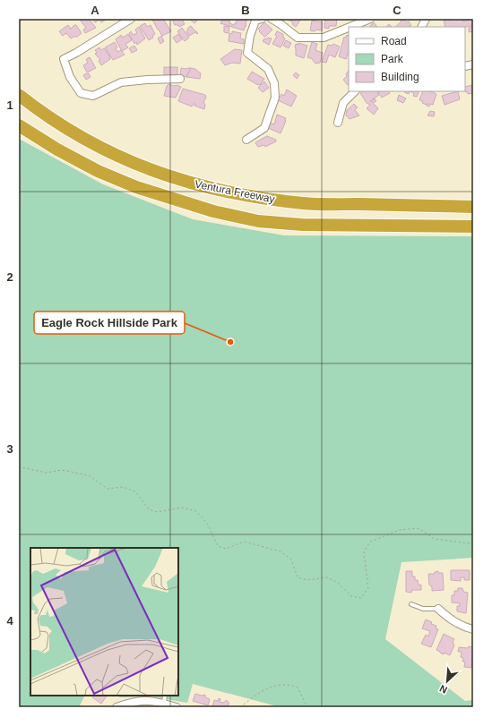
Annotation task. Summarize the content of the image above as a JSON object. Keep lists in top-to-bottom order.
{
  "streets": {
    "highway": ["Ventura Freeway"]
  },
  "places": ["Eagle Rock Hillside Park"],
  "legend": ["Road", "Park", "Building"],
  "north": "bottom left",
  "grid": {
    "columns": ["A", "B", "C"],
    "rows": [
      "1",
      "2",
      "3",
      "4"
    ]
  }
}
